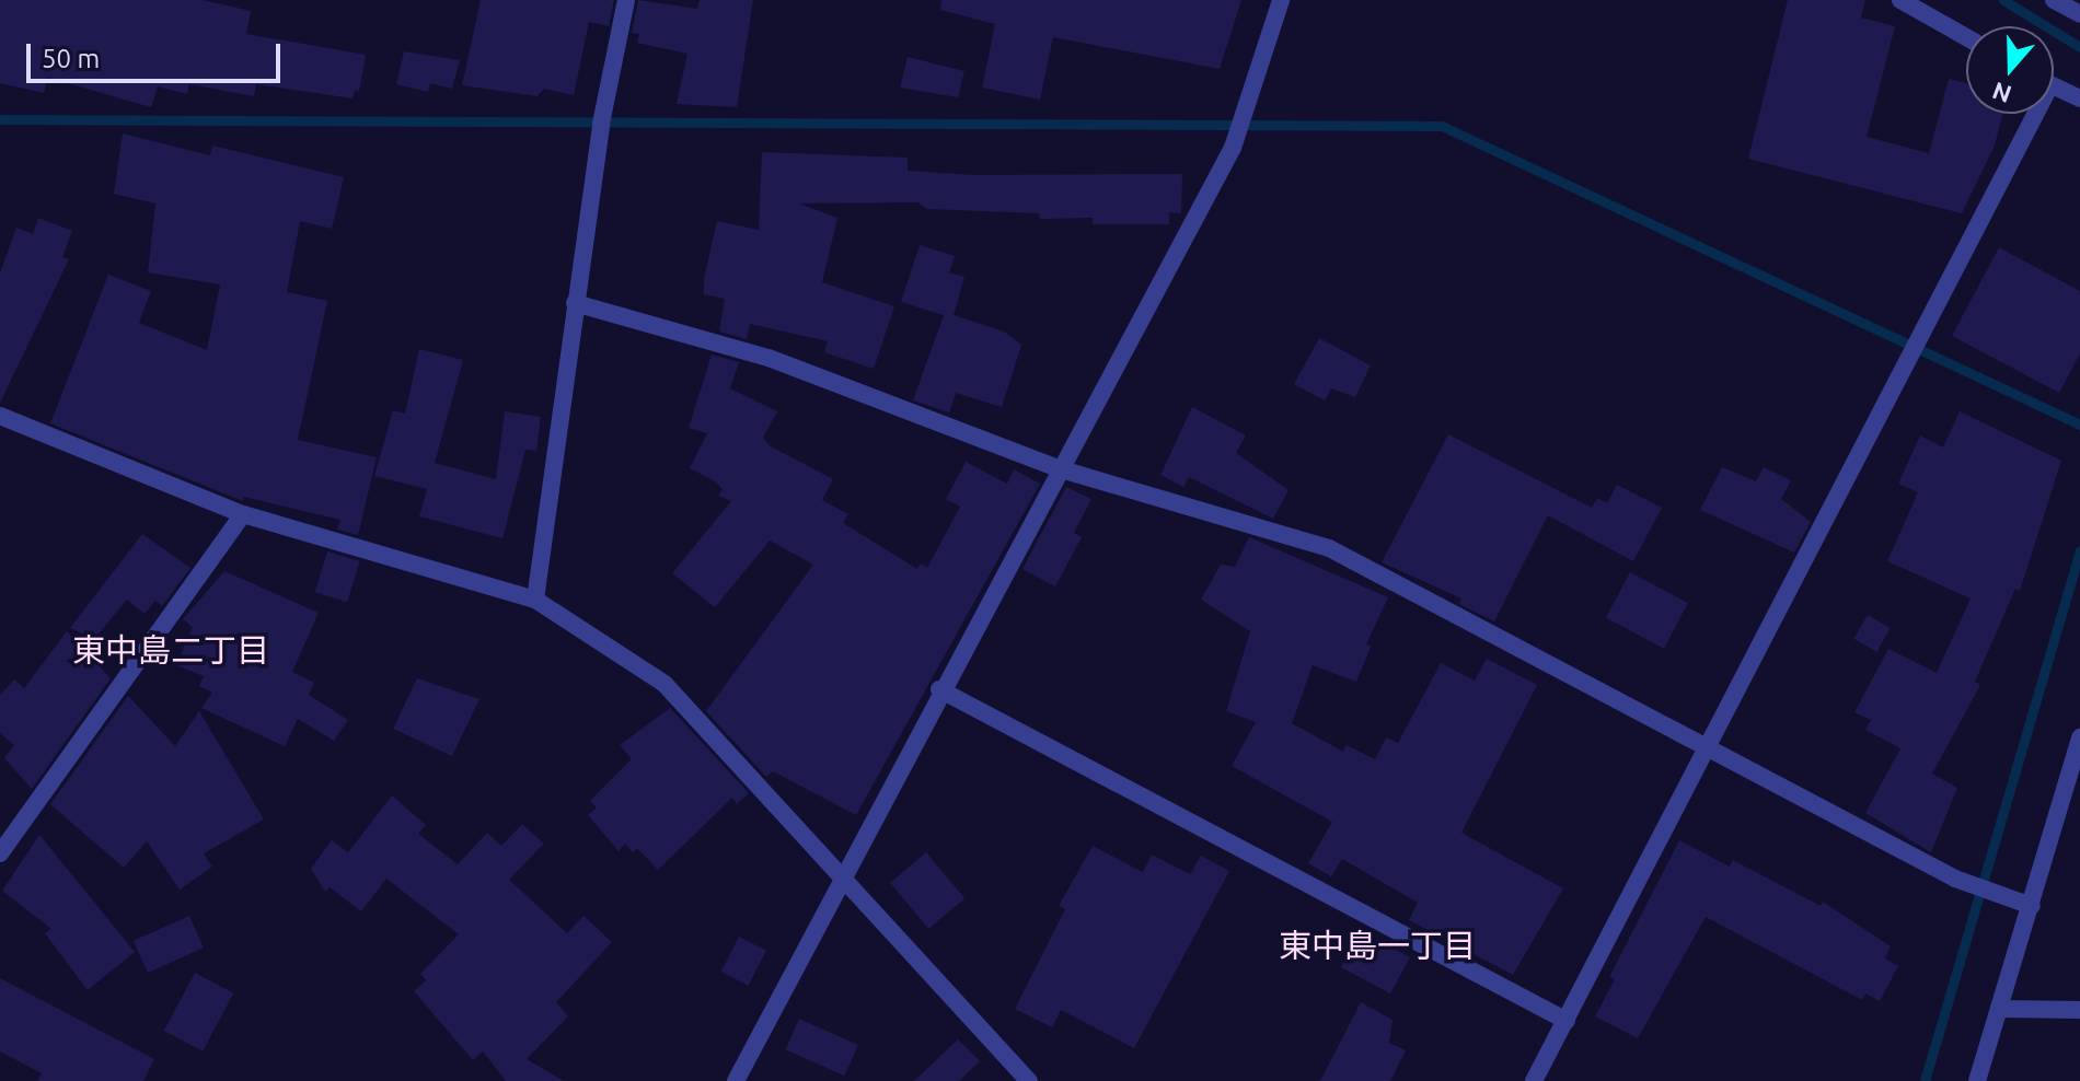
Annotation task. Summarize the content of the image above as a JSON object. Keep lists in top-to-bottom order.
{
  "districts": ["東中島二丁目", "東中島一丁目"],
  "scale_bar": "50 m",
  "north": "bottom"
}
